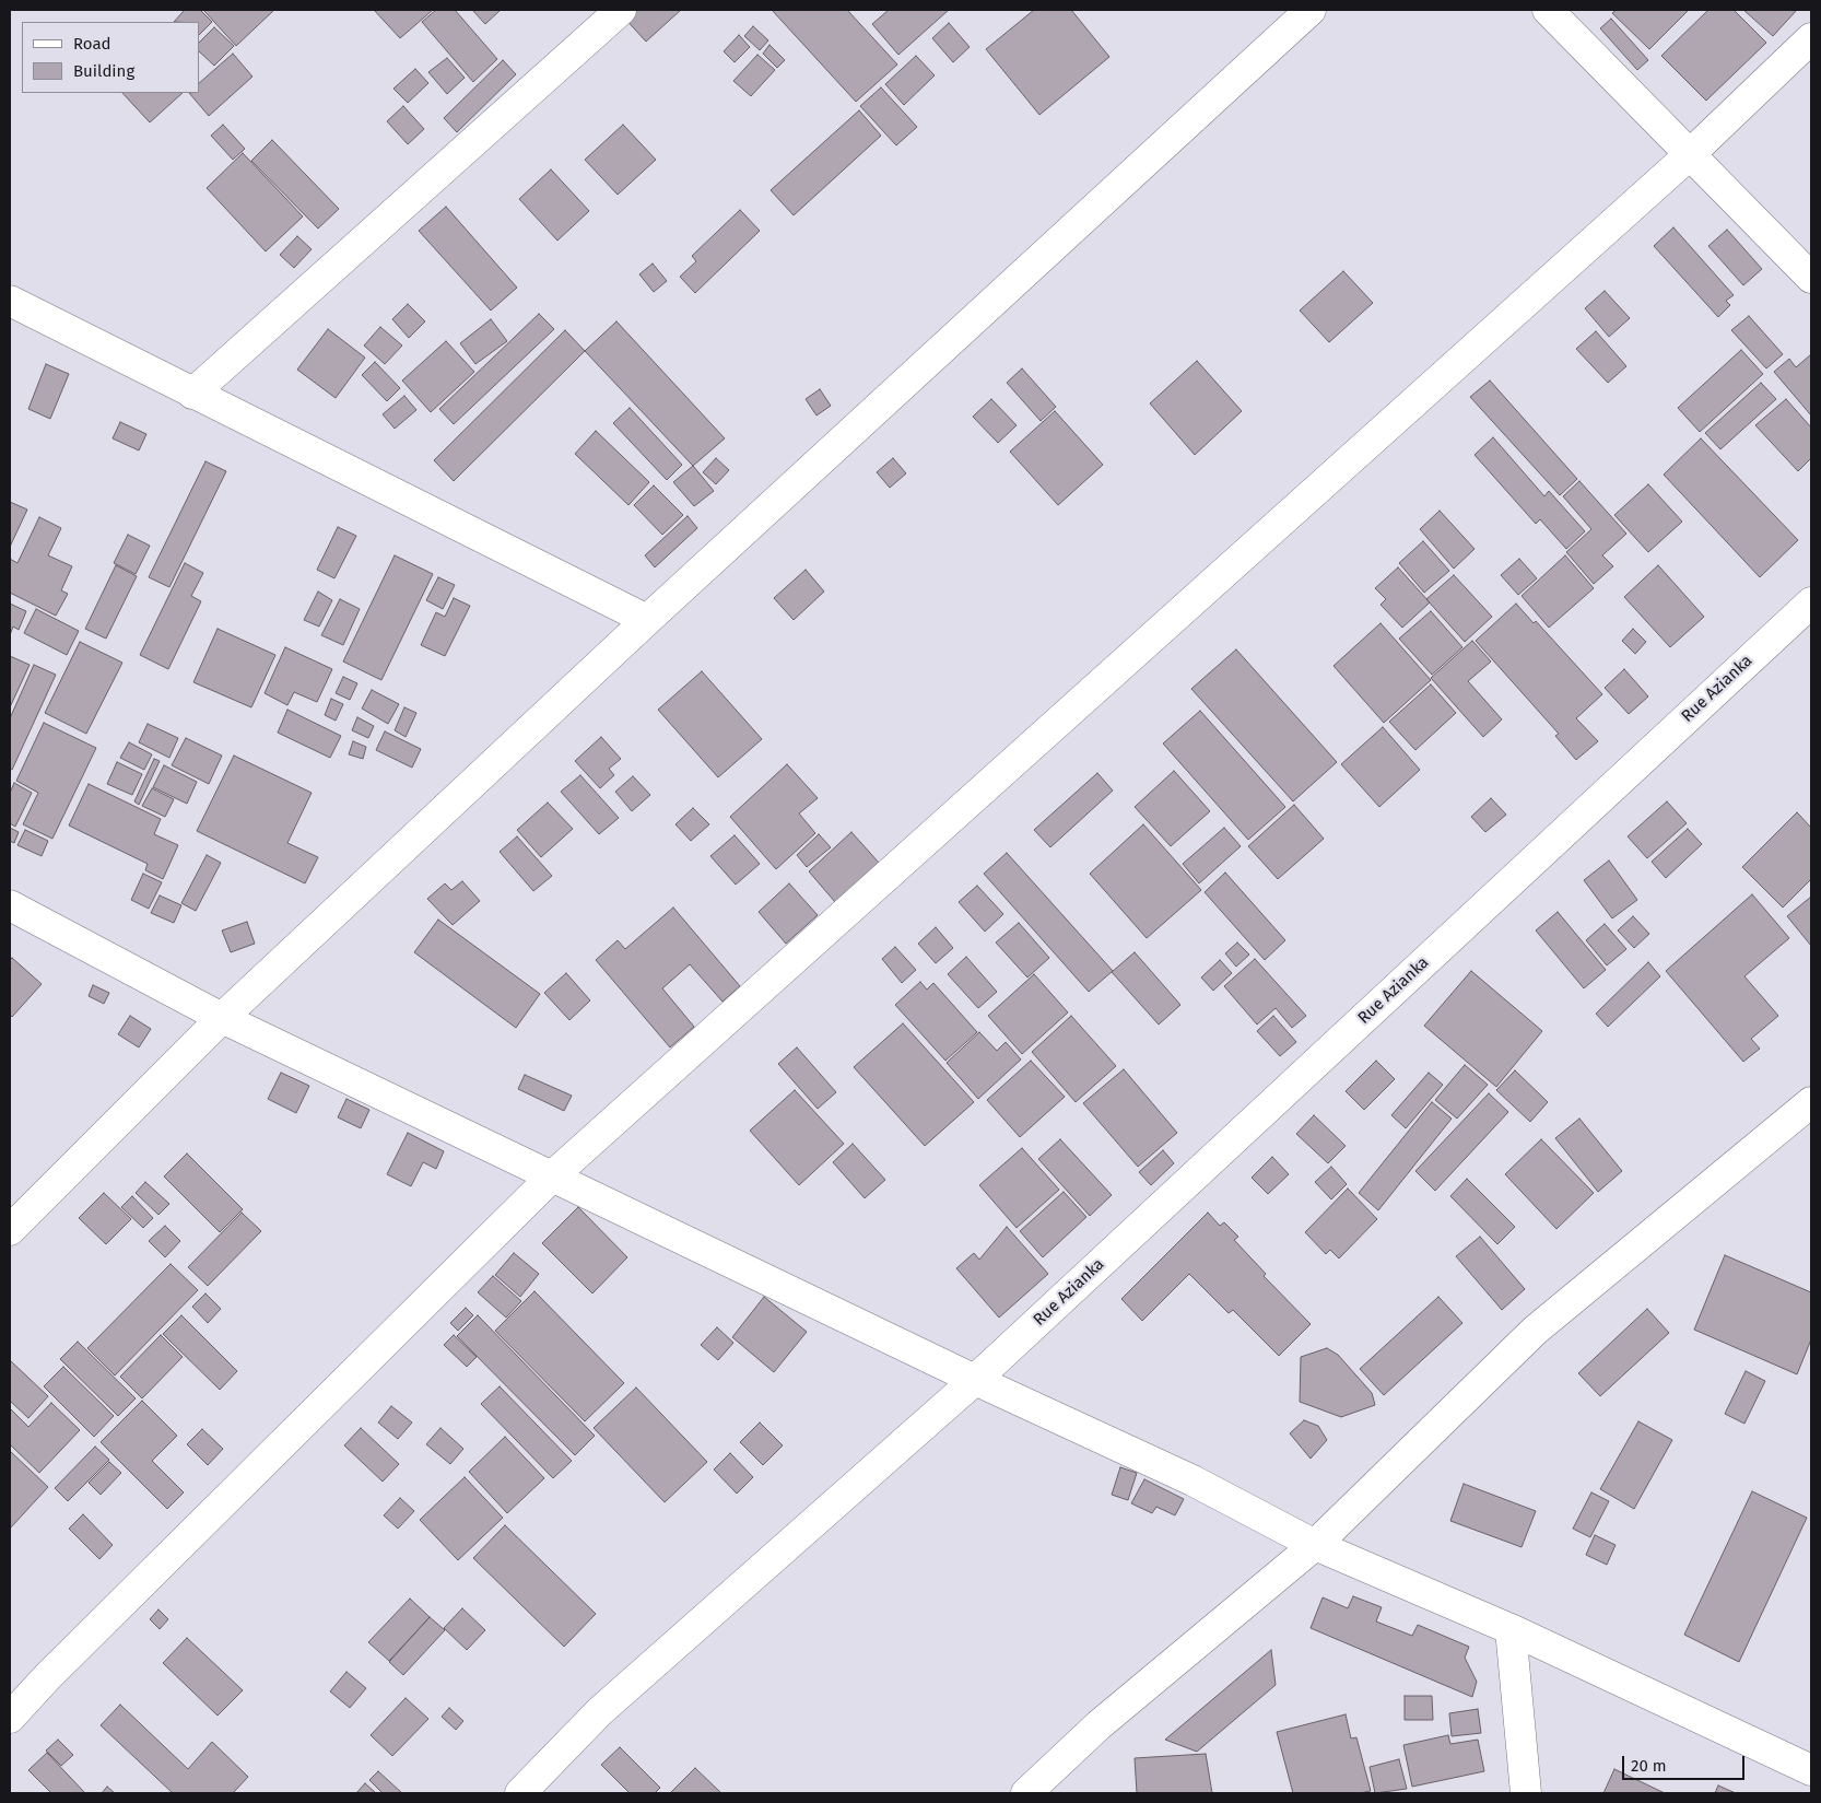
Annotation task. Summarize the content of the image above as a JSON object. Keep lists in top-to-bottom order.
{
  "streets": {
    "street": ["Rue Azianka"]
  },
  "legend": ["Road", "Building"],
  "scale_bar": "20 m"
}
